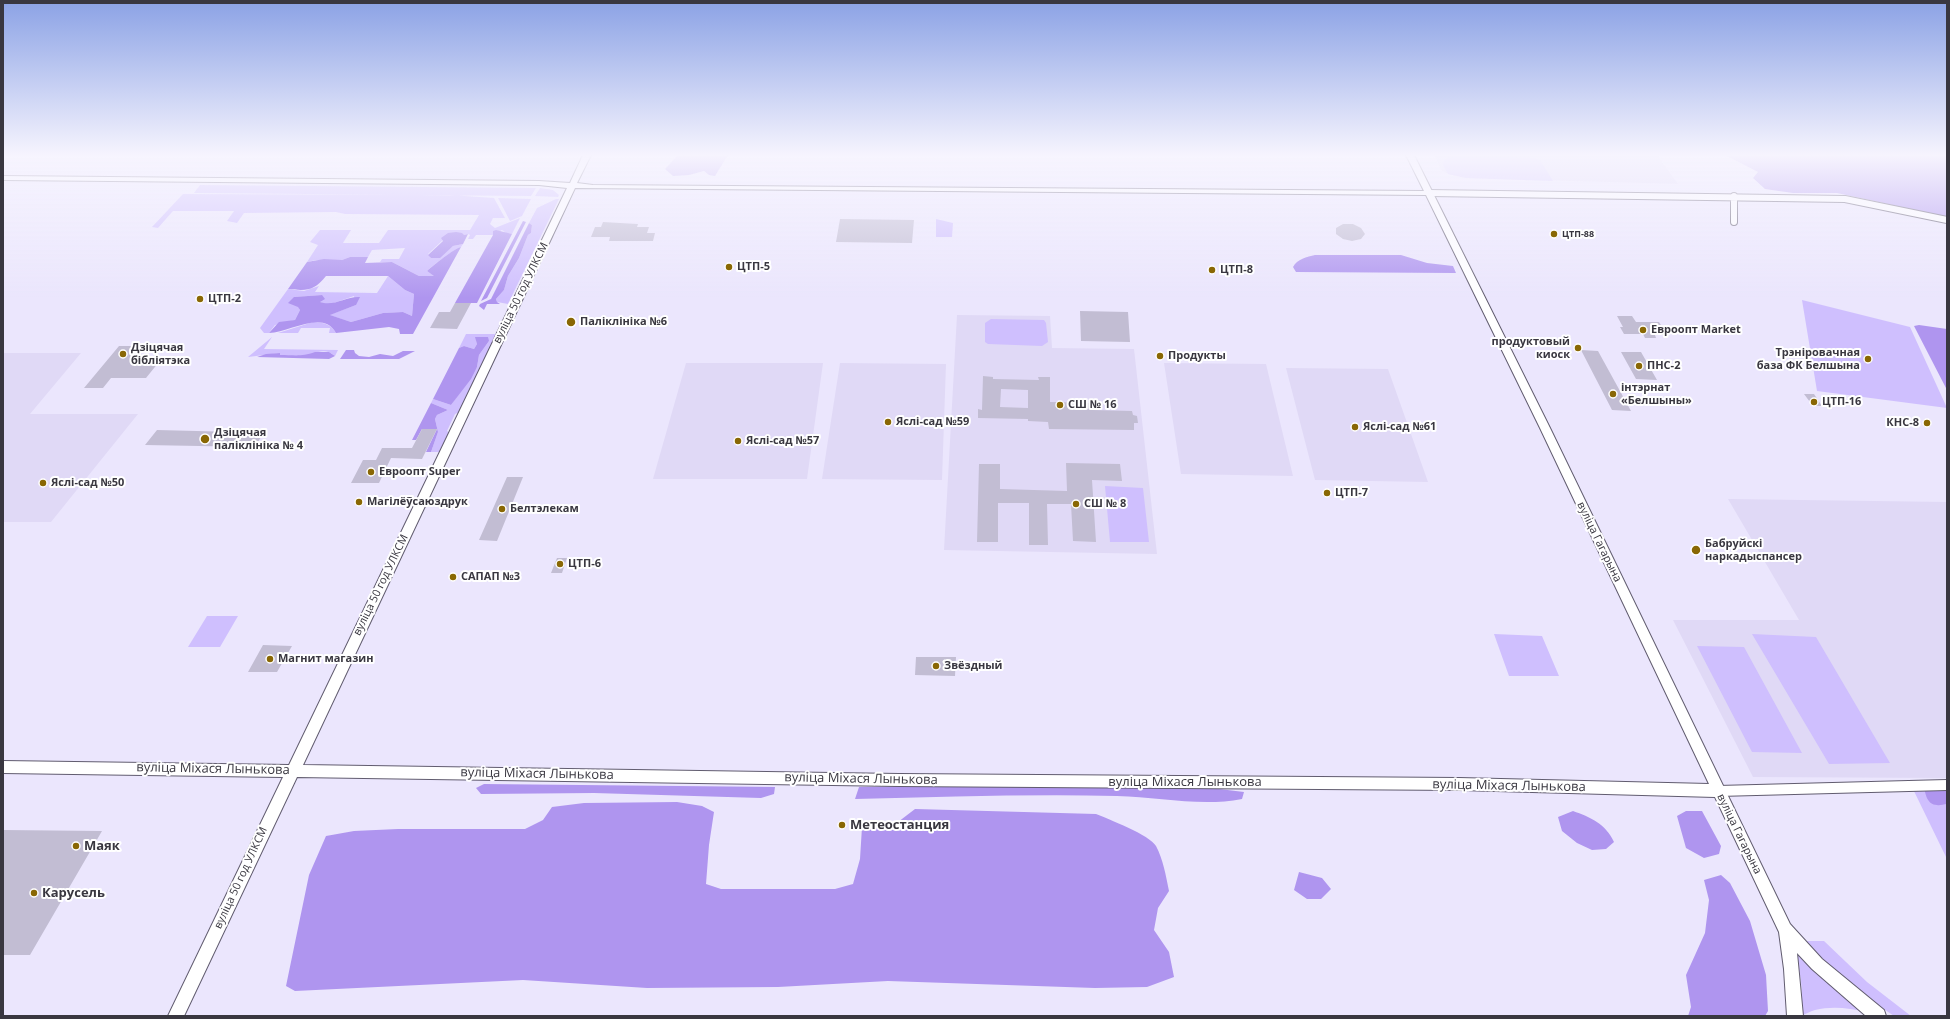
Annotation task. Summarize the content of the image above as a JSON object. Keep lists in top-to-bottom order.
{
  "streets": {
    "main road": ["вуліца 50 год УЛКСМ", "вуліца Гагарына", "вуліца Міхася Лынькова"]
  },
  "crossings": [
    ["вуліца 50 год УЛКСМ", "вуліца Міхася Лынькова"],
    ["вуліца Гагарына", "вуліца Міхася Лынькова"]
  ],
  "places": [
    "ЦТП-88",
    "ЦТП-5",
    "ЦТП-8",
    "ЦТП-2",
    "Паліклініка №6",
    "Евроопт Market",
    "продуктовый киоск",
    "Дзіцячая бібліятэка",
    "Продукты",
    "Трэніровачная база ФК Белшына",
    "ПНС-2",
    "інтэрнат «Белшыны»",
    "ЦТП-16",
    "СШ № 16",
    "Яслі-сад №59",
    "КНС-8",
    "Яслі-сад №61",
    "Дзіцячая паліклініка № 4",
    "Яслі-сад №57",
    "Евроопт Super",
    "Яслі-сад №50",
    "ЦТП-7",
    "Магілёўсаюздрук",
    "СШ № 8",
    "Белтэлекам",
    "Бабруйскі наркадыспансер",
    "ЦТП-6",
    "САПАП №3",
    "Магнит магазин",
    "Звёздный",
    "Метеостанция",
    "Маяк",
    "Карусель"
  ]
}
